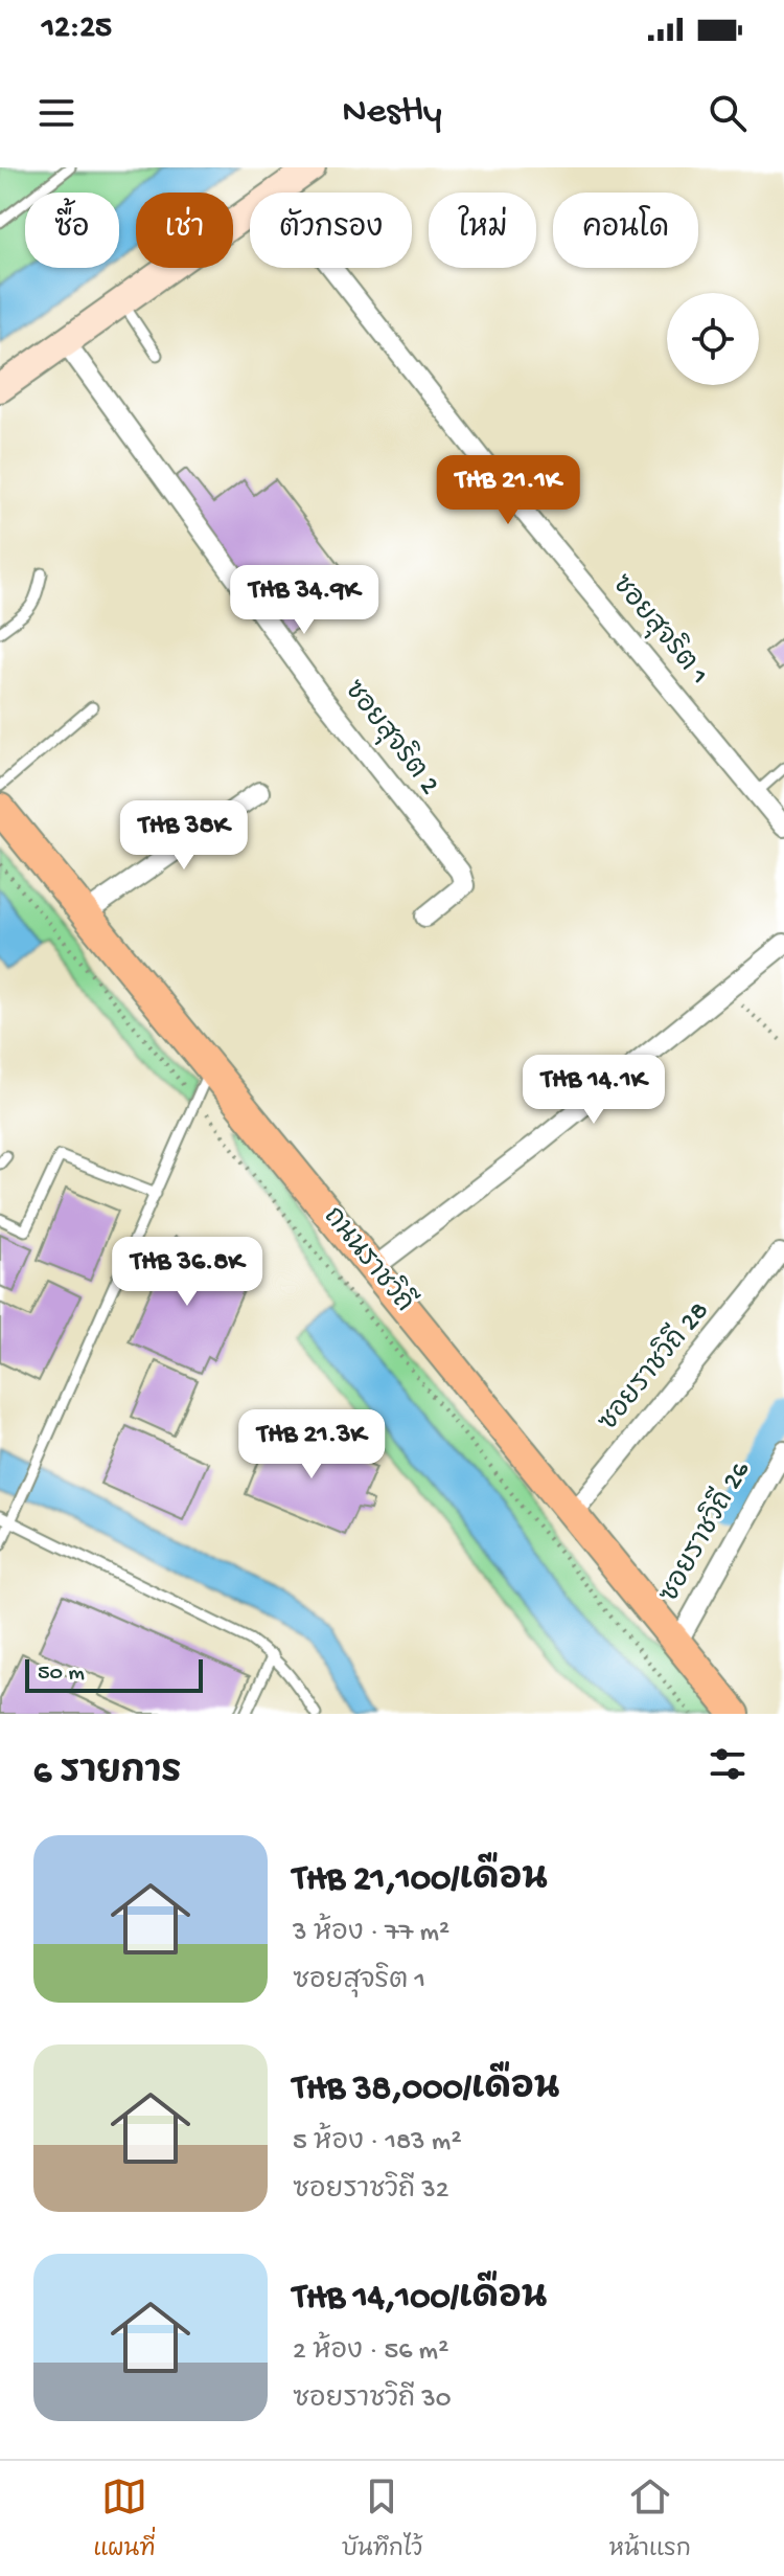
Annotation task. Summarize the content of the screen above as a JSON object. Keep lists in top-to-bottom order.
{
  "streets": {
    "main road": ["ถนนราชวิถี"],
    "street": [
      "ซอยสุจริต 1",
      "ซอยสุจริต 2",
      "ซอยราชวิถี 28",
      "ซอยราชวิถี 26"
    ]
  },
  "crossings": [
    ["ถนนราชวิถี", "ซอยราชวิถี 28"],
    ["ถนนราชวิถี", "ซอยราชวิถี 26"]
  ],
  "scale_bar": "50 m",
  "page": {
    "status": "12:25",
    "header": "Nestly",
    "chip": [
      "ซื้อ",
      "เช่า",
      "ตัวกรอง",
      "ใหม่",
      "คอนโด"
    ],
    "price": [
      "THB 21.1K",
      "THB 34.9K",
      "THB 38K",
      "THB 14.1K",
      "THB 36.8K",
      "THB 21.3K"
    ],
    "scale": "50 m",
    "heading": "6 รายการ",
    "list": [
      {
        "name": "THB 21,100/เดือน",
        "note": "3 ห้อง · 77 m² · ซอยสุจริต 1"
      },
      {
        "name": "THB 38,000/เดือน",
        "note": "5 ห้อง · 183 m² · ซอยราชวิถี 32"
      },
      {
        "name": "THB 14,100/เดือน",
        "note": "2 ห้อง · 56 m² · ซอยราชวิถี 30"
      }
    ],
    "tabs": ["แผนที่", "บันทึกไว้", "หน้าแรก"]
  }
}
